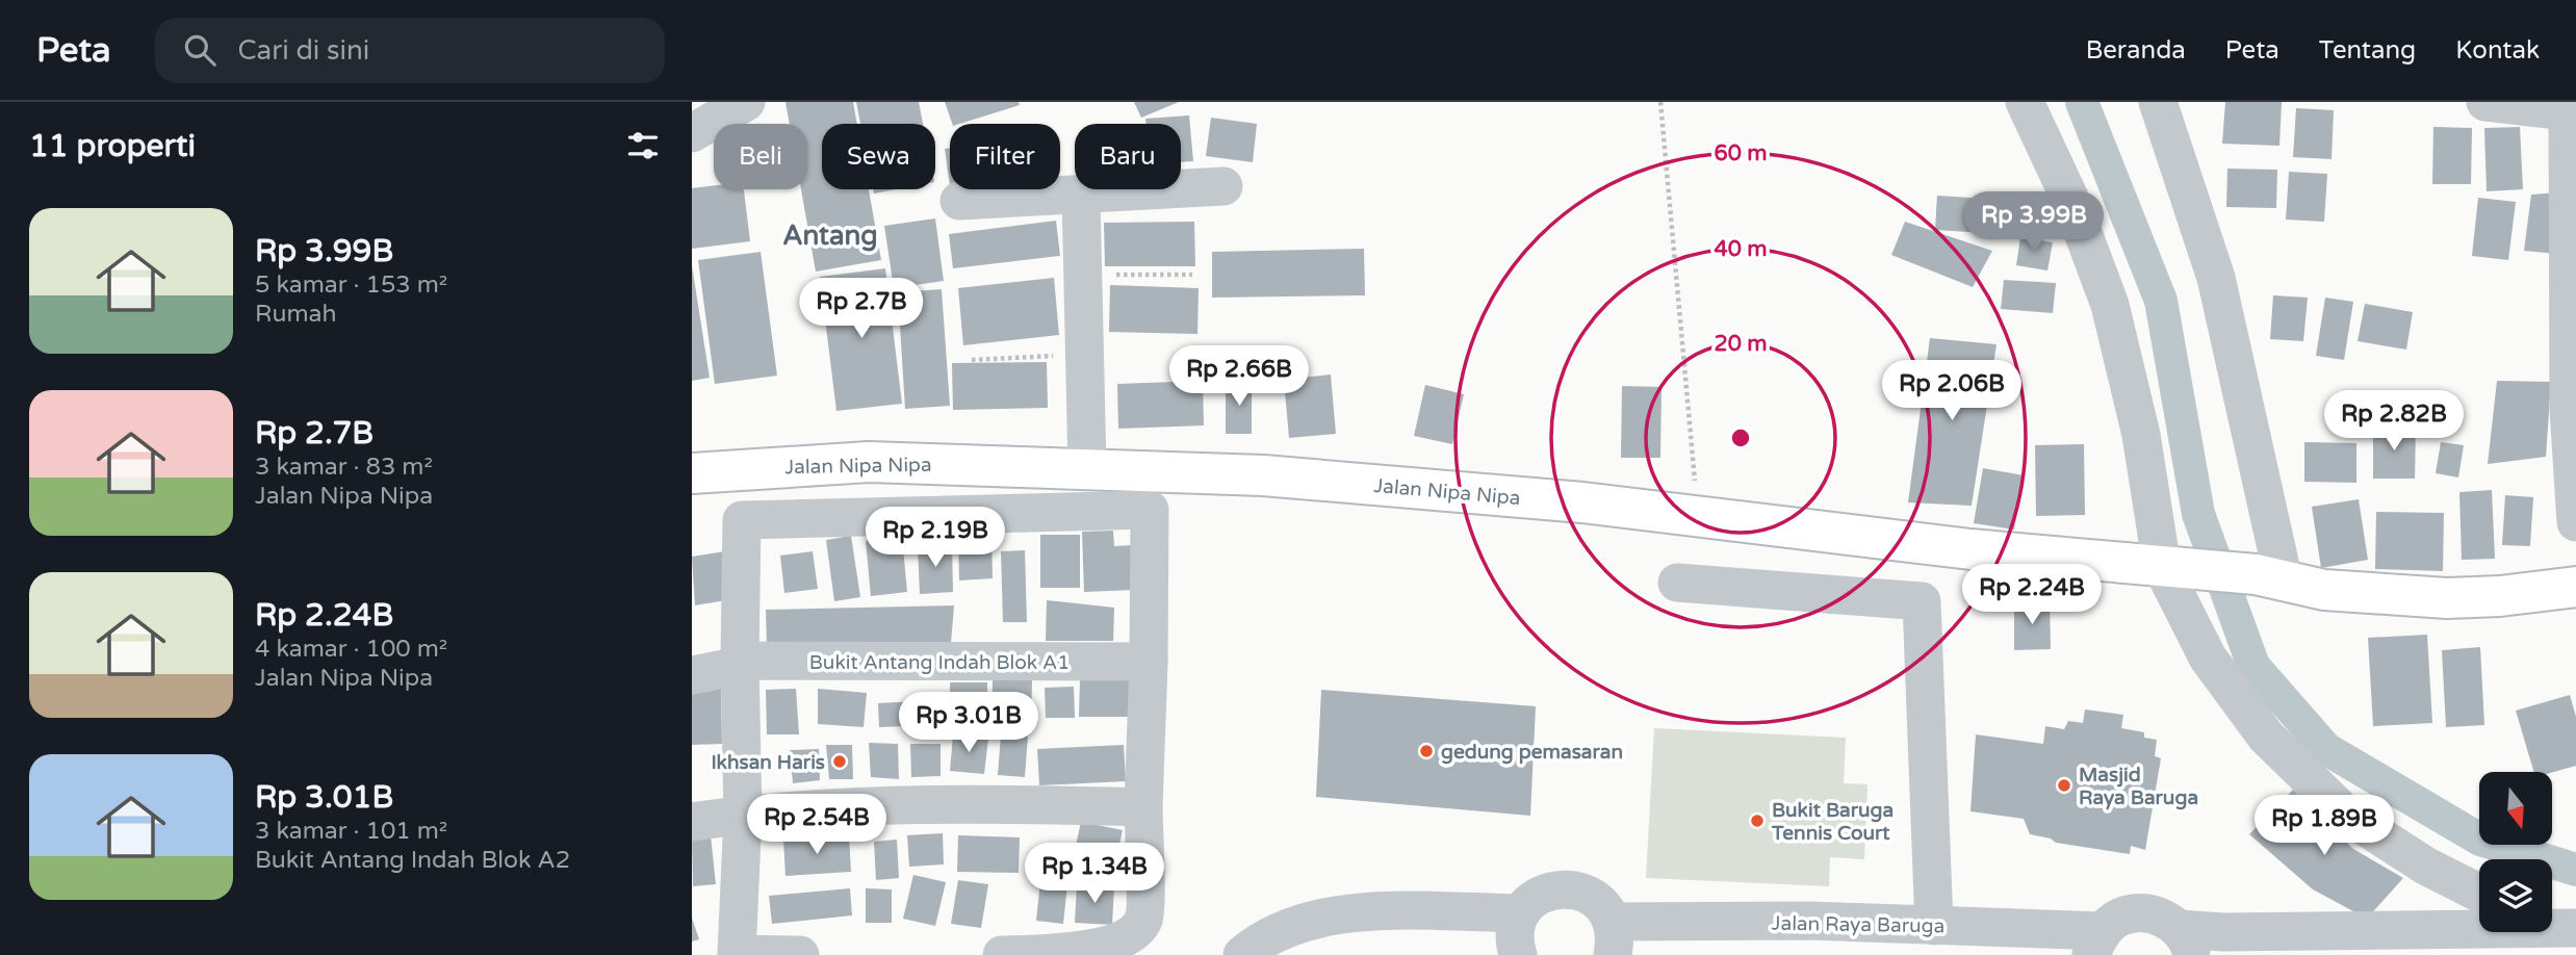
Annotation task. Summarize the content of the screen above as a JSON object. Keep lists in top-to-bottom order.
{
  "streets": {
    "street": ["Jalan Nipa Nipa", "Bukit Antang Indah Blok A1", "Jalan Raya Baruga"]
  },
  "districts": ["Antang"],
  "places": [
    "gedung pemasaran",
    "Ikhsan Haris",
    "Masjid Raya Baruga",
    "Bukit Baruga Tennis Court"
  ],
  "north": "bottom",
  "page": {
    "header": "Peta",
    "search": "Cari di sini",
    "nav": [
      "Beranda",
      "Peta",
      "Tentang",
      "Kontak"
    ],
    "heading": "11 properti",
    "chip": [
      "Beli",
      "Sewa",
      "Filter",
      "Baru"
    ],
    "list": [
      {
        "name": "Rp 3.99B",
        "note": "5 kamar · 153 m² · Rumah"
      },
      {
        "name": "Rp 2.7B",
        "note": "3 kamar · 83 m² · Jalan Nipa Nipa"
      },
      {
        "name": "Rp 2.24B",
        "note": "4 kamar · 100 m² · Jalan Nipa Nipa"
      },
      {
        "name": "Rp 3.01B",
        "note": "3 kamar · 101 m² · Bukit Antang Indah Blok A2"
      }
    ],
    "price": [
      "Rp 3.99B",
      "Rp 2.7B",
      "Rp 2.66B",
      "Rp 2.06B",
      "Rp 2.82B",
      "Rp 2.19B",
      "Rp 2.24B",
      "Rp 3.01B",
      "Rp 2.54B",
      "Rp 1.89B",
      "Rp 1.34B"
    ]
  },
  "rings": ["60 m", "40 m", "20 m"]
}
